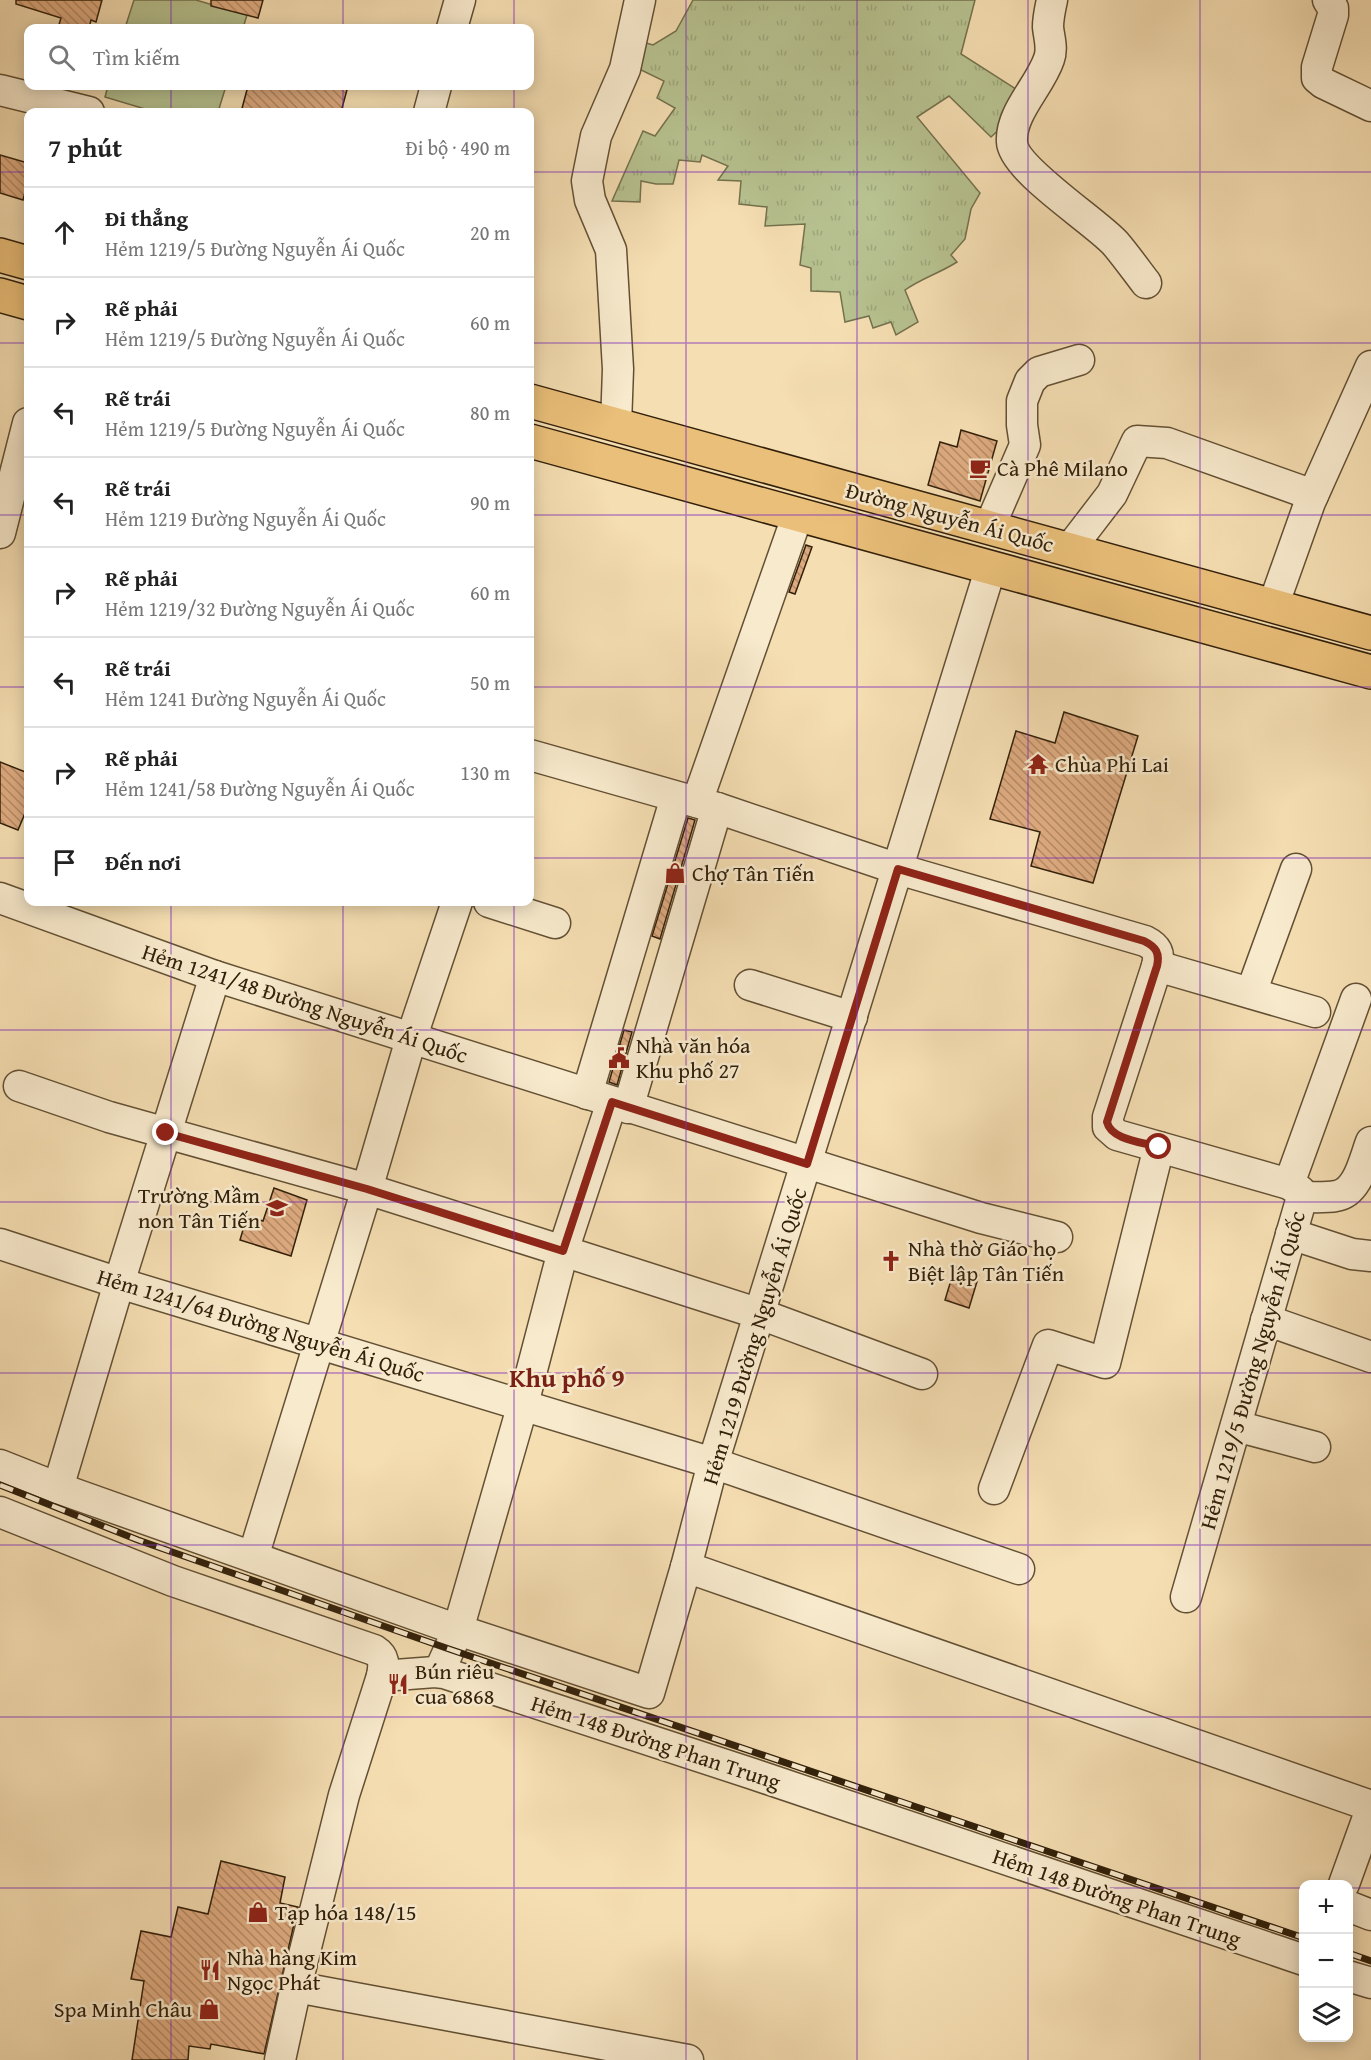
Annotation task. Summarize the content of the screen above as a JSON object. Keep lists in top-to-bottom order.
{
  "streets": {
    "main road": ["Đường Nguyễn Ái Quốc"],
    "street": [
      "Hẻm 1241/48 Đường Nguyễn Ái Quốc",
      "Hẻm 1241/64 Đường Nguyễn Ái Quốc",
      "Hẻm 1219 Đường Nguyễn Ái Quốc",
      "Hẻm 1219/5 Đường Nguyễn Ái Quốc",
      "Hẻm 148 Đường Phan Trung"
    ]
  },
  "crossings": [
    ["Đường Nguyễn Ái Quốc", "Hẻm 1219 Đường Nguyễn Ái Quốc"],
    ["Hẻm 1241/48 Đường Nguyễn Ái Quốc", "Hẻm 1219 Đường Nguyễn Ái Quốc"],
    ["Hẻm 1241/64 Đường Nguyễn Ái Quốc", "Hẻm 1219 Đường Nguyễn Ái Quốc"]
  ],
  "districts": ["Khu phố 9"],
  "places": {
    "cafe": ["Cà Phê Milano"],
    "temple": ["Chùa Phi Lai"],
    "shop": ["Chợ Tân Tiến", "Tạp hóa 148/15", "Spa Minh Châu"],
    "public building": ["Nhà văn hóa Khu phố 27"],
    "school or university": ["Trường Mầm non Tân Tiến"],
    "church": ["Nhà thờ Giáo họ Biệt lập Tân Tiến"],
    "restaurant": ["Bún riêu cua 6868", "Nhà hàng Kim Ngọc Phát"]
  },
  "page": {
    "search": "Tìm kiếm",
    "heading": ["7 phút", "Đi bộ · 490 m"],
    "list": [
      ["Đi thẳng", "Hẻm 1219/5 Đường Nguyễn Ái Quốc", "20 m"],
      ["Rẽ phải", "Hẻm 1219/5 Đường Nguyễn Ái Quốc", "60 m"],
      ["Rẽ trái", "Hẻm 1219/5 Đường Nguyễn Ái Quốc", "80 m"],
      ["Rẽ trái", "Hẻm 1219 Đường Nguyễn Ái Quốc", "90 m"],
      ["Rẽ phải", "Hẻm 1219/32 Đường Nguyễn Ái Quốc", "60 m"],
      ["Rẽ trái", "Hẻm 1241 Đường Nguyễn Ái Quốc", "50 m"],
      ["Rẽ phải", "Hẻm 1241/58 Đường Nguyễn Ái Quốc", "130 m"],
      "Đến nơi"
    ],
    "map_buttons": ["+", "−"]
  }
}
